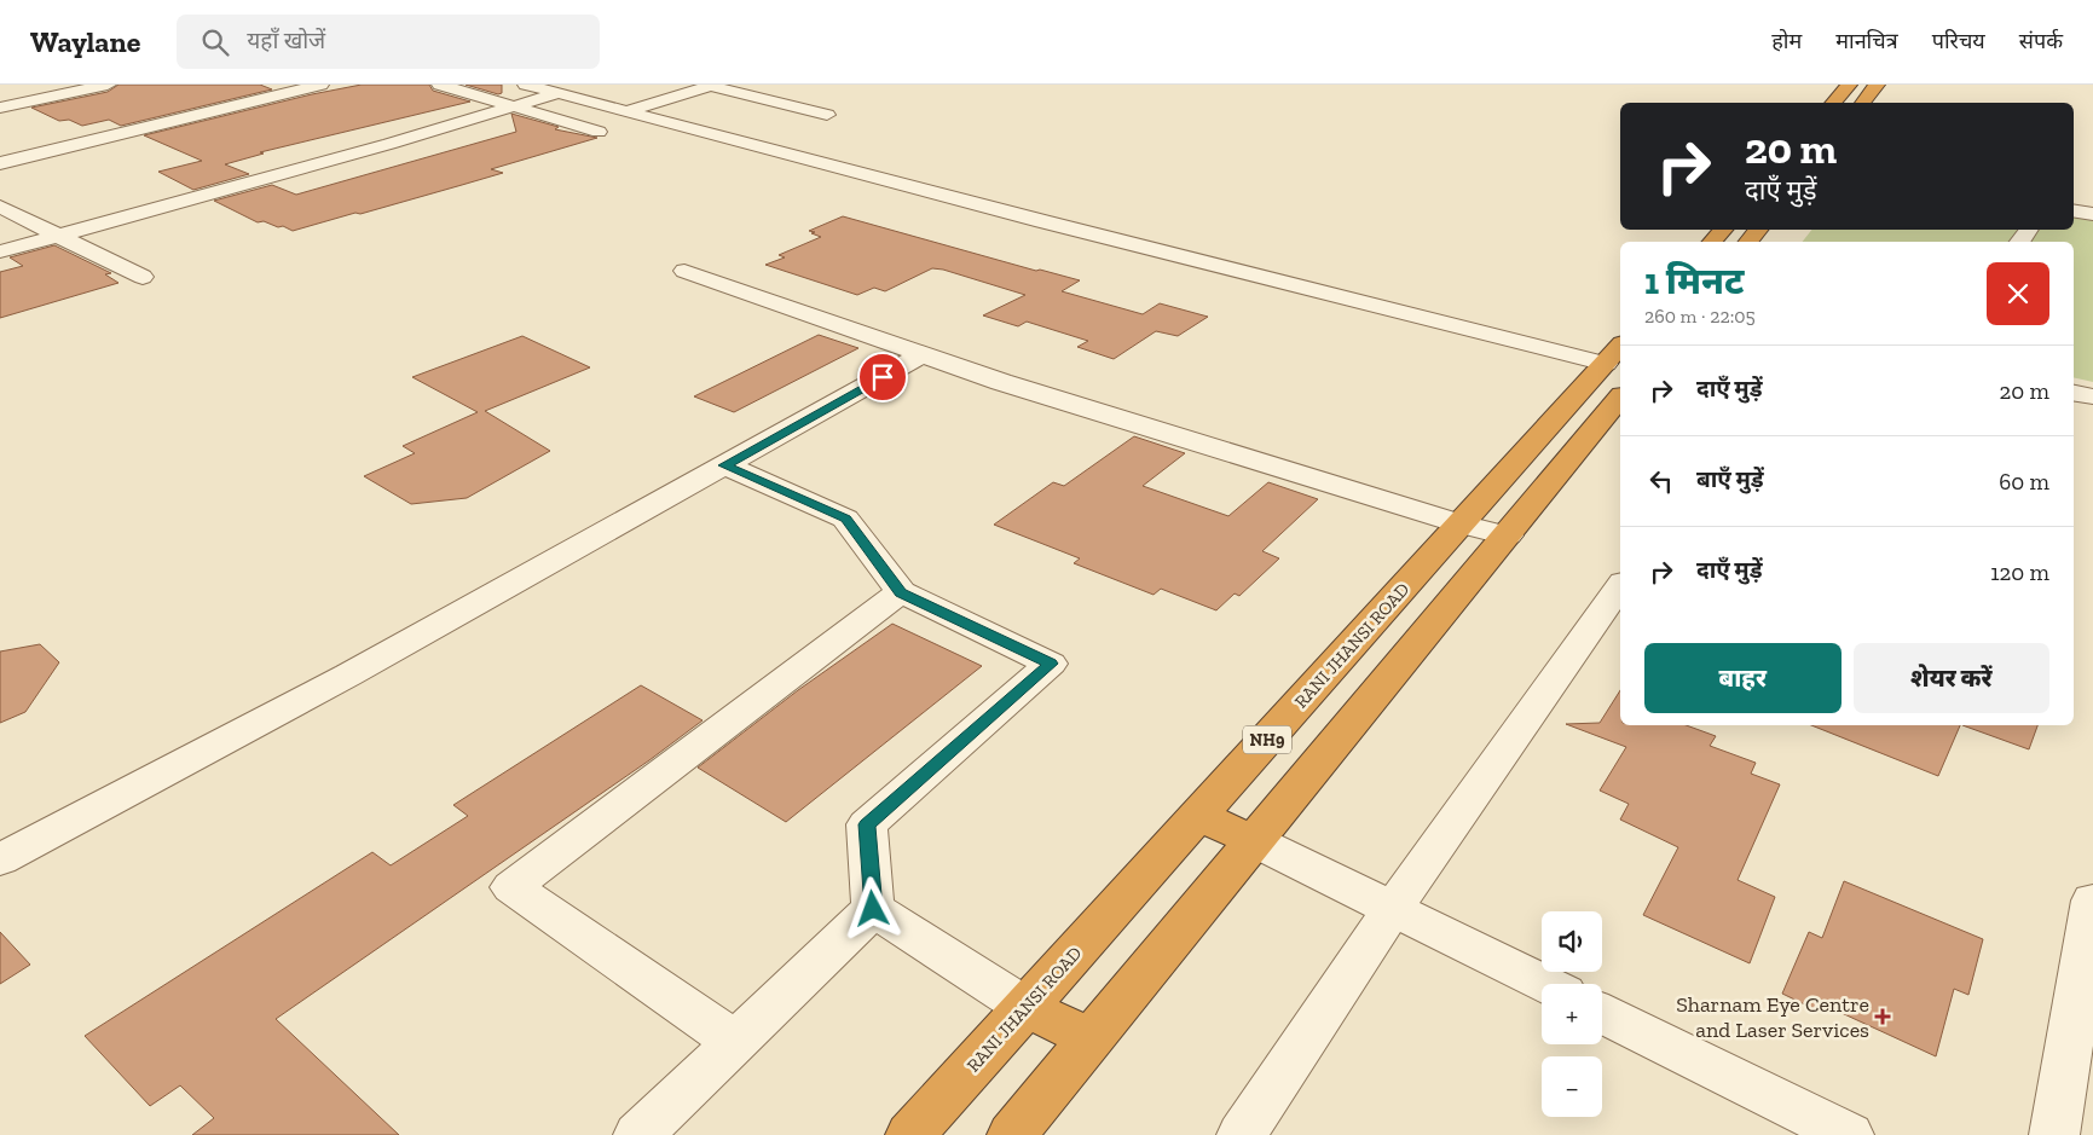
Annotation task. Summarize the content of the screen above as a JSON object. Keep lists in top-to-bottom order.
{
  "streets": {
    "highway": ["RANI JHANSI ROAD", "NH9"]
  },
  "places": {
    "health": ["Sharnam Eye Centre and Laser Services"]
  },
  "page": {
    "header": "Waylane",
    "search": "यहाँ खोजें",
    "nav": [
      "होम",
      "मानचित्र",
      "परिचय",
      "संपर्क"
    ],
    "turn": ["20 m", "दाएँ मुड़ें"],
    "heading": ["1 मिनट", "260 m · 22:05"],
    "list": [
      {
        "name": "दाएँ मुड़ें",
        "value": "20 m"
      },
      {
        "name": "बाएँ मुड़ें",
        "value": "60 m"
      },
      {
        "name": "दाएँ मुड़ें",
        "value": "120 m"
      }
    ],
    "buttons": ["बाहर", "शेयर करें"],
    "map_buttons": ["+", "−"]
  }
}
